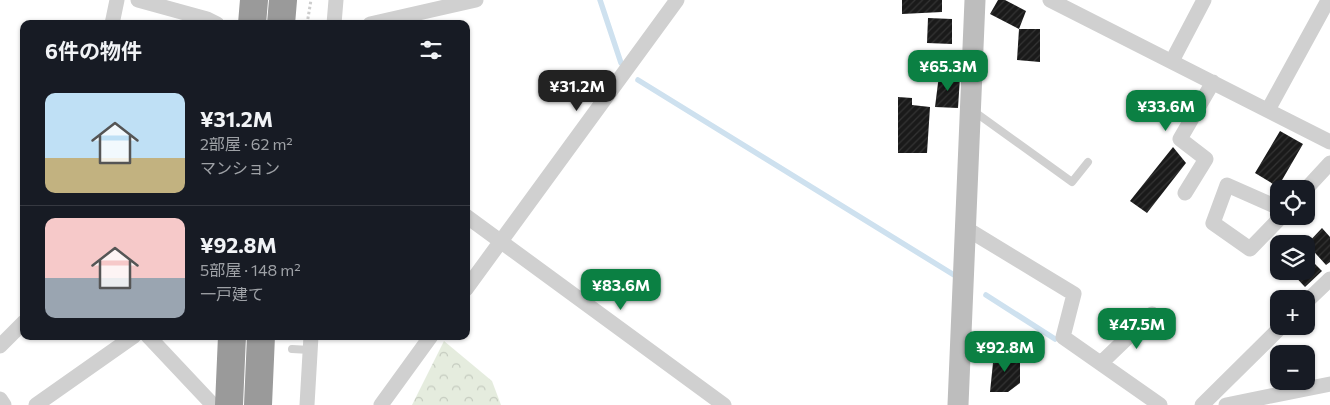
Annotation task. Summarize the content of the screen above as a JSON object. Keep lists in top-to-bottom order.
{
  "page": {
    "heading": "6件の物件",
    "price": [
      "¥65.3M",
      "¥31.2M",
      "¥33.6M",
      "¥83.6M",
      "¥47.5M",
      "¥92.8M"
    ],
    "list": [
      {
        "name": "¥31.2M",
        "note": "2部屋 · 62 m² · マンション"
      },
      {
        "name": "¥92.8M",
        "note": "5部屋 · 148 m² · 一戸建て"
      }
    ],
    "map_buttons": ["+", "−"]
  }
}
